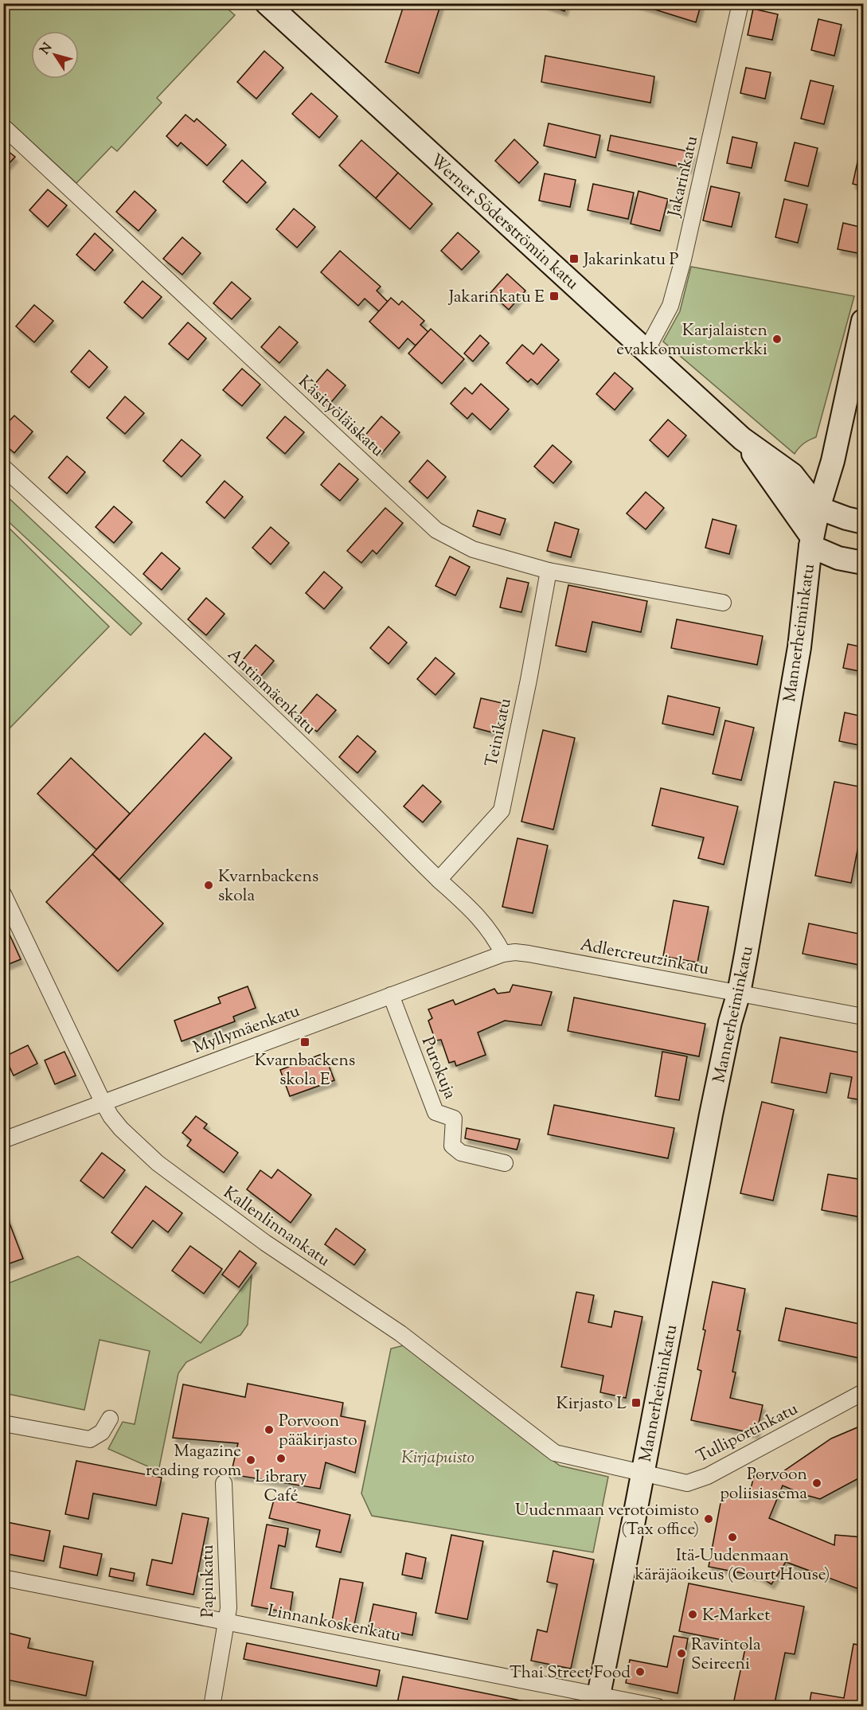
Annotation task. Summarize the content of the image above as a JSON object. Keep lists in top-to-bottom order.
{
  "streets": {
    "main road": ["Werner Söderströmin katu", "Mannerheiminkatu"],
    "street": [
      "Jakarinkatu",
      "Käsityöläiskatu",
      "Antinmäenkatu",
      "Teinikatu",
      "Adlercreutzinkatu",
      "Myllymäenkatu",
      "Purokuja",
      "Kallenlinnankatu",
      "Tulliportinkatu",
      "Papinkatu",
      "Linnankoskenkatu"
    ]
  },
  "crossings": [
    ["Jakarinkatu", "Werner Söderströmin katu"],
    ["Werner Söderströmin katu", "Mannerheiminkatu"],
    ["Käsityöläiskatu", "Teinikatu"],
    ["Mannerheiminkatu", "Adlercreutzinkatu"],
    ["Mannerheiminkatu", "Kallenlinnankatu"],
    ["Mannerheiminkatu", "Tulliportinkatu"],
    ["Mannerheiminkatu", "Linnankoskenkatu"],
    ["Antinmäenkatu", "Teinikatu"],
    ["Antinmäenkatu", "Adlercreutzinkatu"],
    ["Antinmäenkatu", "Myllymäenkatu"],
    ["Adlercreutzinkatu", "Myllymäenkatu"],
    ["Myllymäenkatu", "Purokuja"],
    ["Myllymäenkatu", "Kallenlinnankatu"],
    ["Kallenlinnankatu", "Tulliportinkatu"],
    ["Papinkatu", "Linnankoskenkatu"]
  ],
  "parks": ["Kirjapuisto"],
  "places": {
    "transit": [
      "Jakarinkatu P",
      "Jakarinkatu E",
      "Kvarnbackens skola E",
      "Kirjasto L"
    ],
    "other": [
      "Karjalaisten evakkomuistomerkki",
      "Kvarnbackens skola",
      "Porvoon pääkirjasto",
      "Library Café",
      "Magazine reading room",
      "Porvoon poliisiasema",
      "Uudenmaan verotoimisto (Tax office)",
      "Itä-Uudenmaan käräjäoikeus (Court House)",
      "K-Market",
      "Ravintola Seireeni",
      "Thai Street Food"
    ]
  },
  "north": "top left"
}
